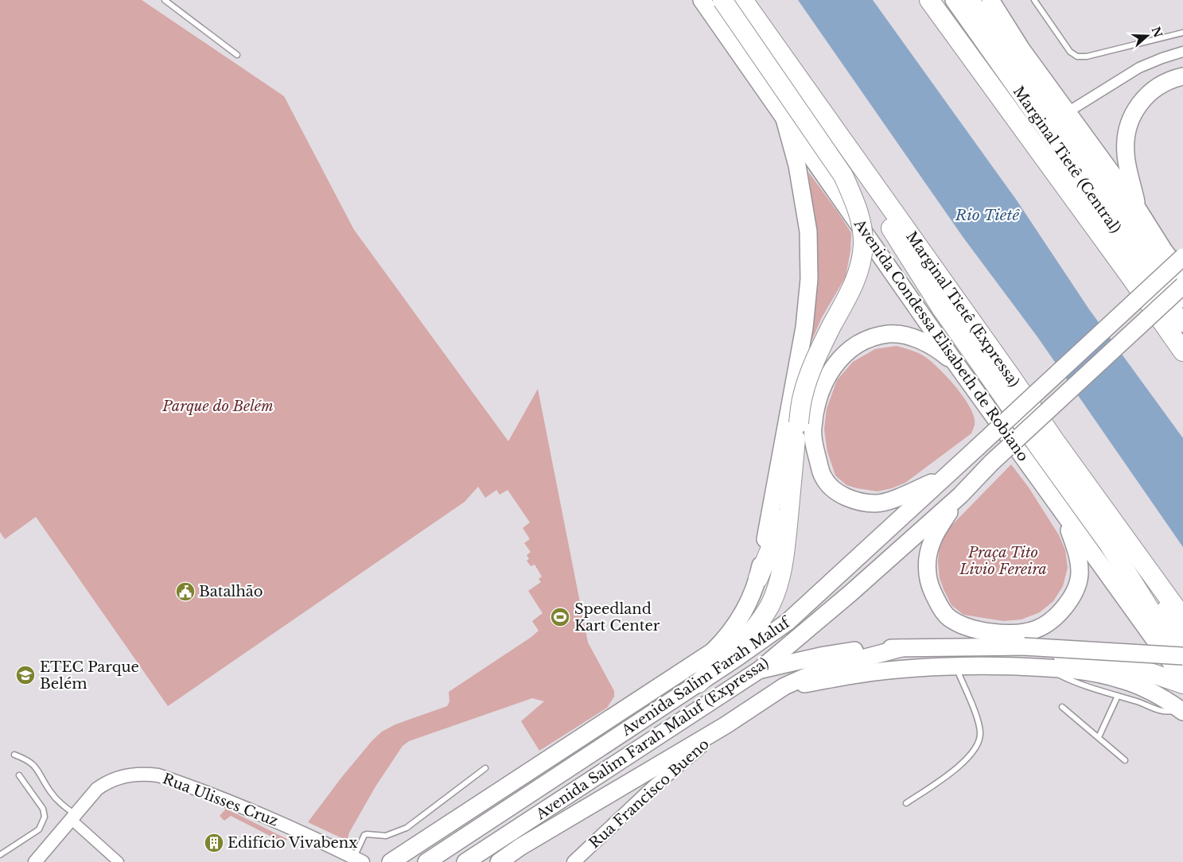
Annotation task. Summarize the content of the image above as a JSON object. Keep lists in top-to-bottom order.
{
  "streets": {
    "highway": [
      "Marginal Tietê (Central)",
      "Marginal Tietê (Expressa)",
      "Avenida Condessa Elisabeth de Robiano",
      "Avenida Salim Farah Maluf",
      "Avenida Salim Farah Maluf (Expressa)"
    ],
    "street": ["Rua Francisco Bueno", "Rua Ulisses Cruz"]
  },
  "crossings": [
    ["Avenida Condessa Elisabeth de Robiano", "Avenida Salim Farah Maluf"]
  ],
  "water": ["Rio Tietê"],
  "parks": ["Parque do Belém", "Praça Tito Livio Fereira"],
  "places": {
    "public building": ["Batalhão"],
    "sports": ["Speedland Kart Center"],
    "school or university": ["ETEC Parque Belém"],
    "building": ["Edifício Vivabenx"]
  },
  "north": "right"
}
